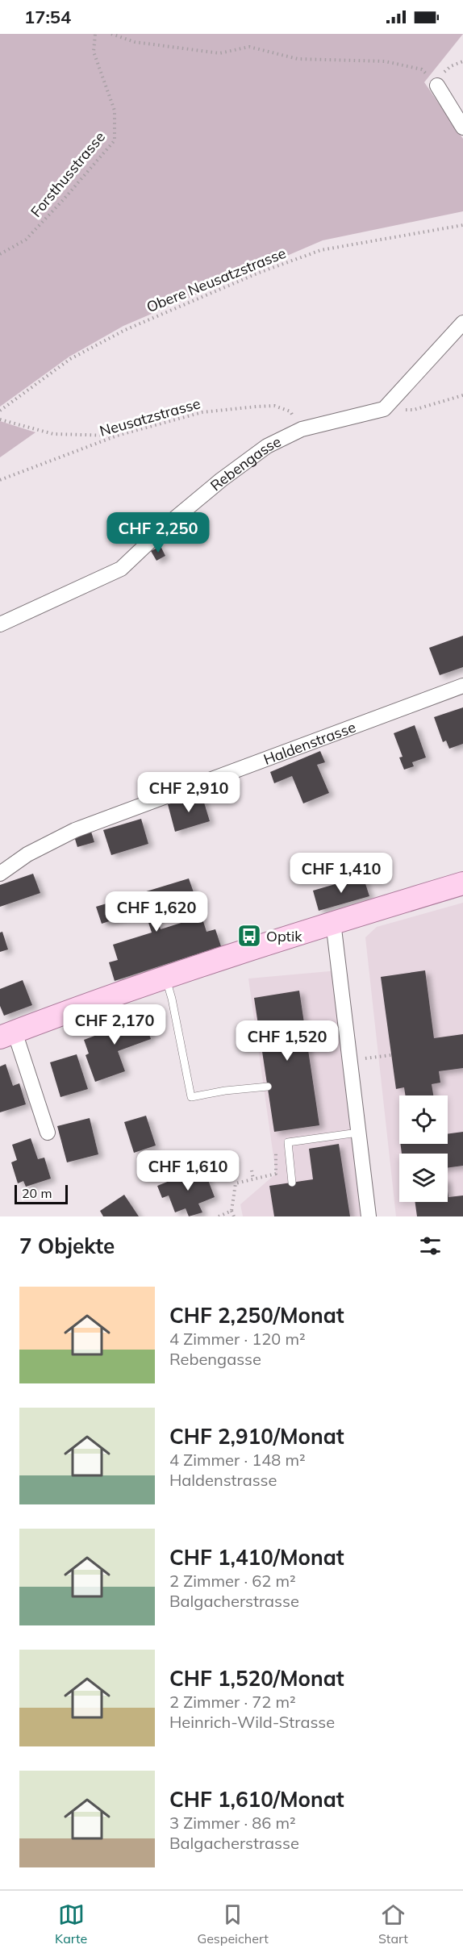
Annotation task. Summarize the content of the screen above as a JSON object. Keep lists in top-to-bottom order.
{
  "streets": {
    "street": ["Rebengasse", "Haldenstrasse"],
    "path": ["Forsthusstrasse", "Obere Neusatzstrasse", "Neusatzstrasse"]
  },
  "crossings": [
    ["Neusatzstrasse", "Rebengasse"]
  ],
  "places": {
    "bus stop": ["Optik"]
  },
  "scale_bar": "20 m",
  "page": {
    "status": "17:54",
    "price": [
      "CHF 2,250",
      "CHF 2,910",
      "CHF 1,410",
      "CHF 1,620",
      "CHF 2,170",
      "CHF 1,520",
      "CHF 1,610"
    ],
    "scale": "20 m",
    "heading": "7 Objekte",
    "list": [
      {
        "name": "CHF 2,250/Monat",
        "note": "4 Zimmer · 120 m² · Rebengasse"
      },
      {
        "name": "CHF 2,910/Monat",
        "note": "4 Zimmer · 148 m² · Haldenstrasse"
      },
      {
        "name": "CHF 1,410/Monat",
        "note": "2 Zimmer · 62 m² · Balgacherstrasse"
      },
      {
        "name": "CHF 1,520/Monat",
        "note": "2 Zimmer · 72 m² · Heinrich-Wild-Strasse"
      },
      {
        "name": "CHF 1,610/Monat",
        "note": "3 Zimmer · 86 m² · Balgacherstrasse"
      }
    ],
    "tabs": ["Karte", "Gespeichert", "Start"]
  }
}
